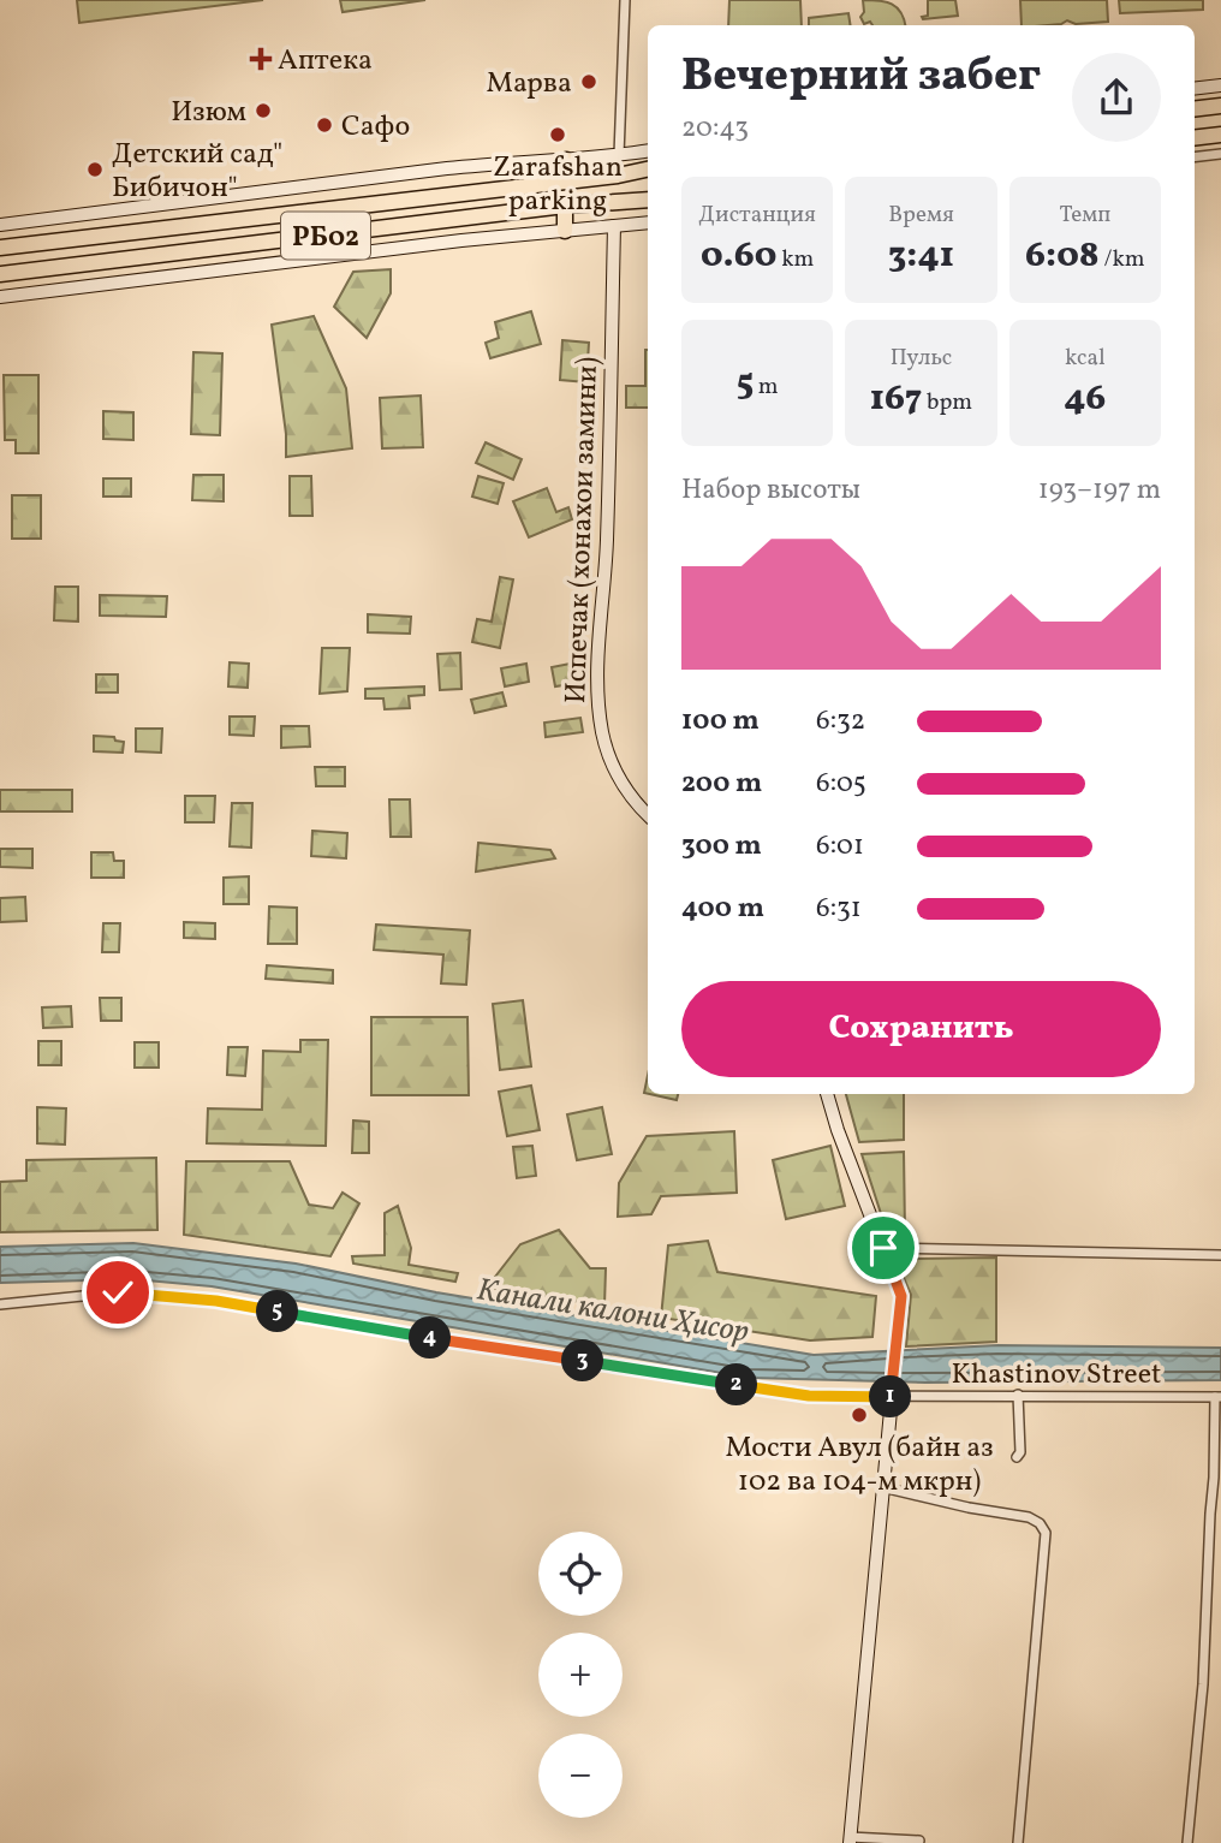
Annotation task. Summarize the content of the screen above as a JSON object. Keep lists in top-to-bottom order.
{
  "streets": {
    "highway": ["РБ02"],
    "street": ["Испечак (хонахои замини)", "Khastinov Street"]
  },
  "water": ["Канали калони Ҳисор"],
  "places": {
    "health": ["Аптека"],
    "other": [
      "Марва",
      "Изюм",
      "Сафо",
      "Zarafshan parking",
      "Детский сад\" Бибичон\"",
      "Мости Авул (байн аз 102 ва 104-м мкрн)"
    ]
  },
  "page": {
    "heading": ["Вечерний забег", "20:43"],
    "stats": [
      ["Дистанция", "0.60 km"],
      ["Время", "3:41"],
      ["Темп", "6:08 /km"],
      ["5 m"],
      ["Пульс", "167 bpm"],
      ["kcal", "46"]
    ],
    "chart": ["Набор высоты", "193–197 m"],
    "list": [
      {
        "name": "100 m",
        "note": "6:32"
      },
      {
        "name": "200 m",
        "note": "6:05"
      },
      {
        "name": "300 m",
        "note": "6:01"
      },
      {
        "name": "400 m",
        "note": "6:31"
      }
    ],
    "buttons": "Сохранить",
    "pins": [
      "5",
      "4",
      "3",
      "2",
      "1"
    ],
    "map_buttons": ["+", "−"]
  }
}
